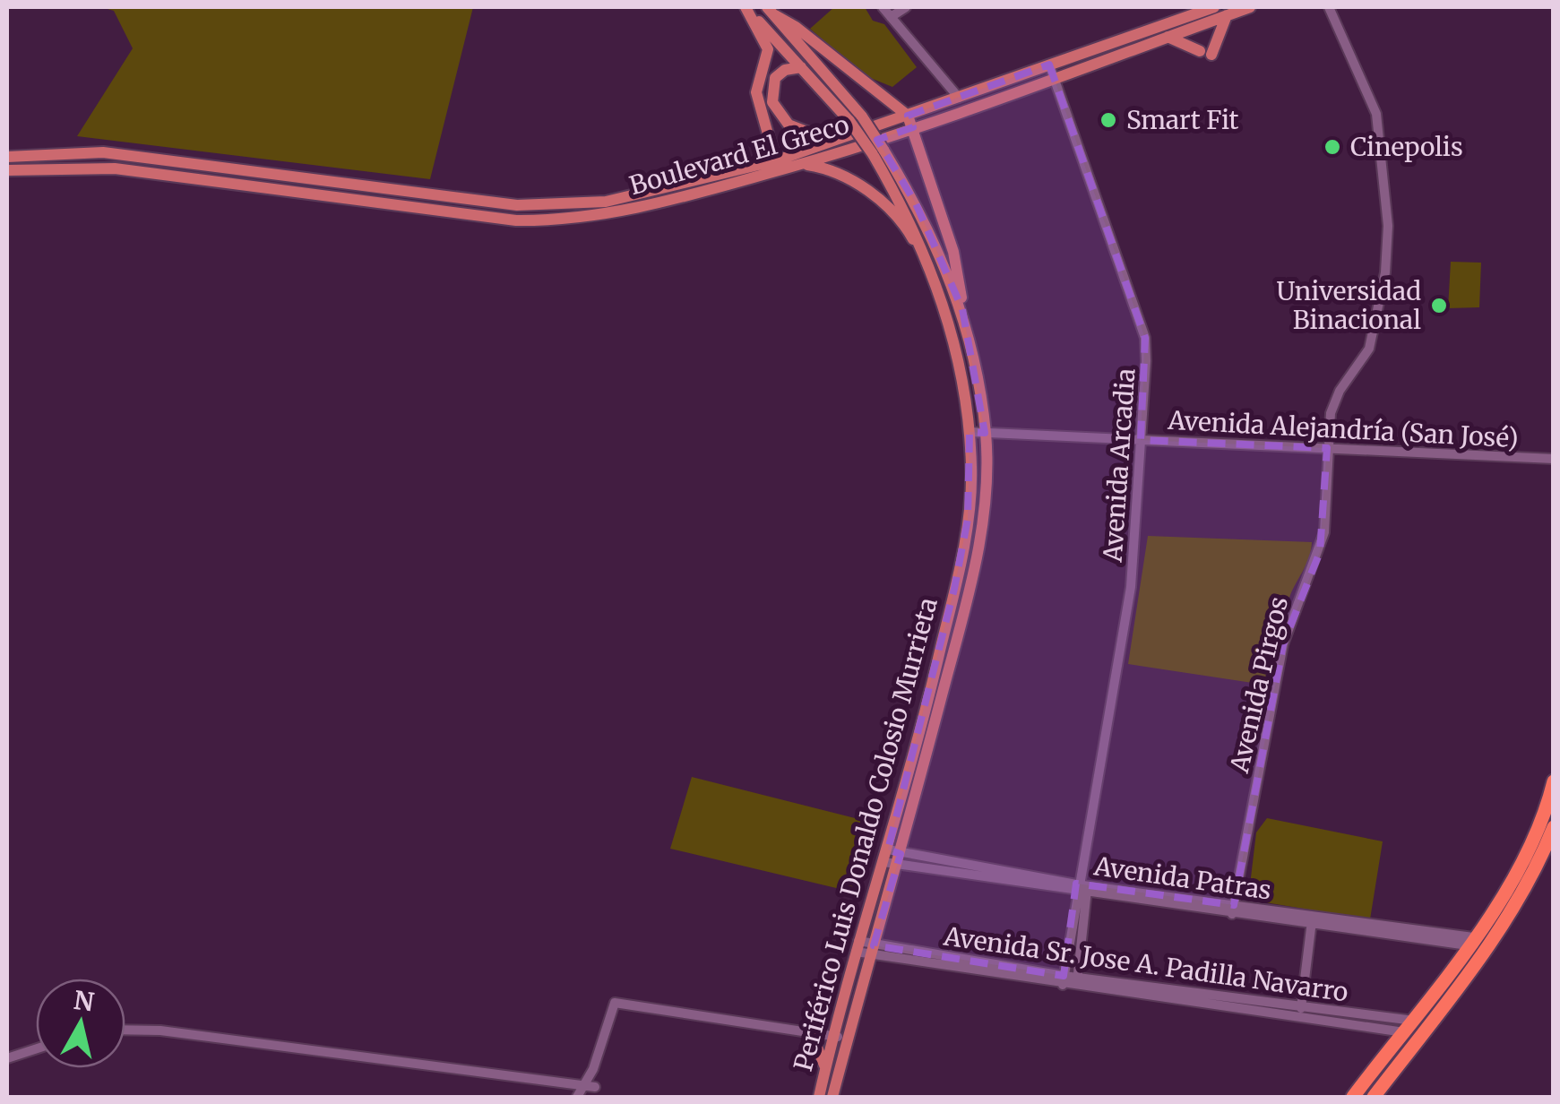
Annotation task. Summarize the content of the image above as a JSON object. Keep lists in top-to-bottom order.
{
  "streets": {
    "main road": ["Boulevard El Greco", "Periférico Luis Donaldo Colosio Murrieta"],
    "street": [
      "Avenida Alejandría (San José)",
      "Avenida Arcadia",
      "Avenida Pirgos",
      "Avenida Patras",
      "Avenida Sr. Jose A. Padilla Navarro"
    ]
  },
  "crossings": [
    ["Boulevard El Greco", "Avenida Arcadia"],
    ["Avenida Alejandría (San José)", "Avenida Arcadia"],
    ["Avenida Alejandría (San José)", "Avenida Pirgos"],
    ["Avenida Alejandría (San José)", "Periférico Luis Donaldo Colosio Murrieta"],
    ["Avenida Arcadia", "Avenida Patras"],
    ["Avenida Arcadia", "Avenida Sr. Jose A. Padilla Navarro"],
    ["Avenida Pirgos", "Avenida Patras"],
    ["Periférico Luis Donaldo Colosio Murrieta", "Avenida Patras"],
    ["Periférico Luis Donaldo Colosio Murrieta", "Avenida Sr. Jose A. Padilla Navarro"]
  ],
  "places": ["Smart Fit", "Cinepolis", "Universidad Binacional"],
  "north": "top"
}
